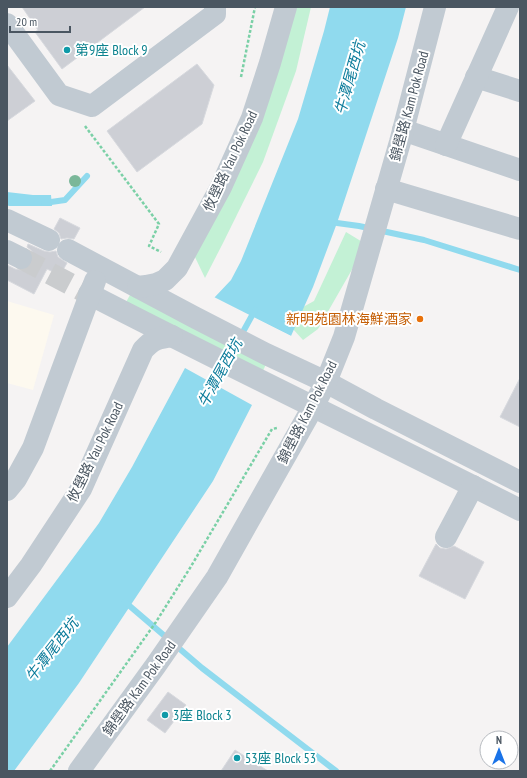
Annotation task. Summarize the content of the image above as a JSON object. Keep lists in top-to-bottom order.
{
  "streets": {
    "street": ["錦壆路 Kam Pok Road", "攸壆路 Yau Pok Road"]
  },
  "water": ["牛潭尾西坑"],
  "places": [
    "第9座 Block 9",
    "新明苑園林海鮮酒家",
    "3座 Block 3",
    "53座 Block 53"
  ],
  "scale_bar": "20 m",
  "north": "top"
}
